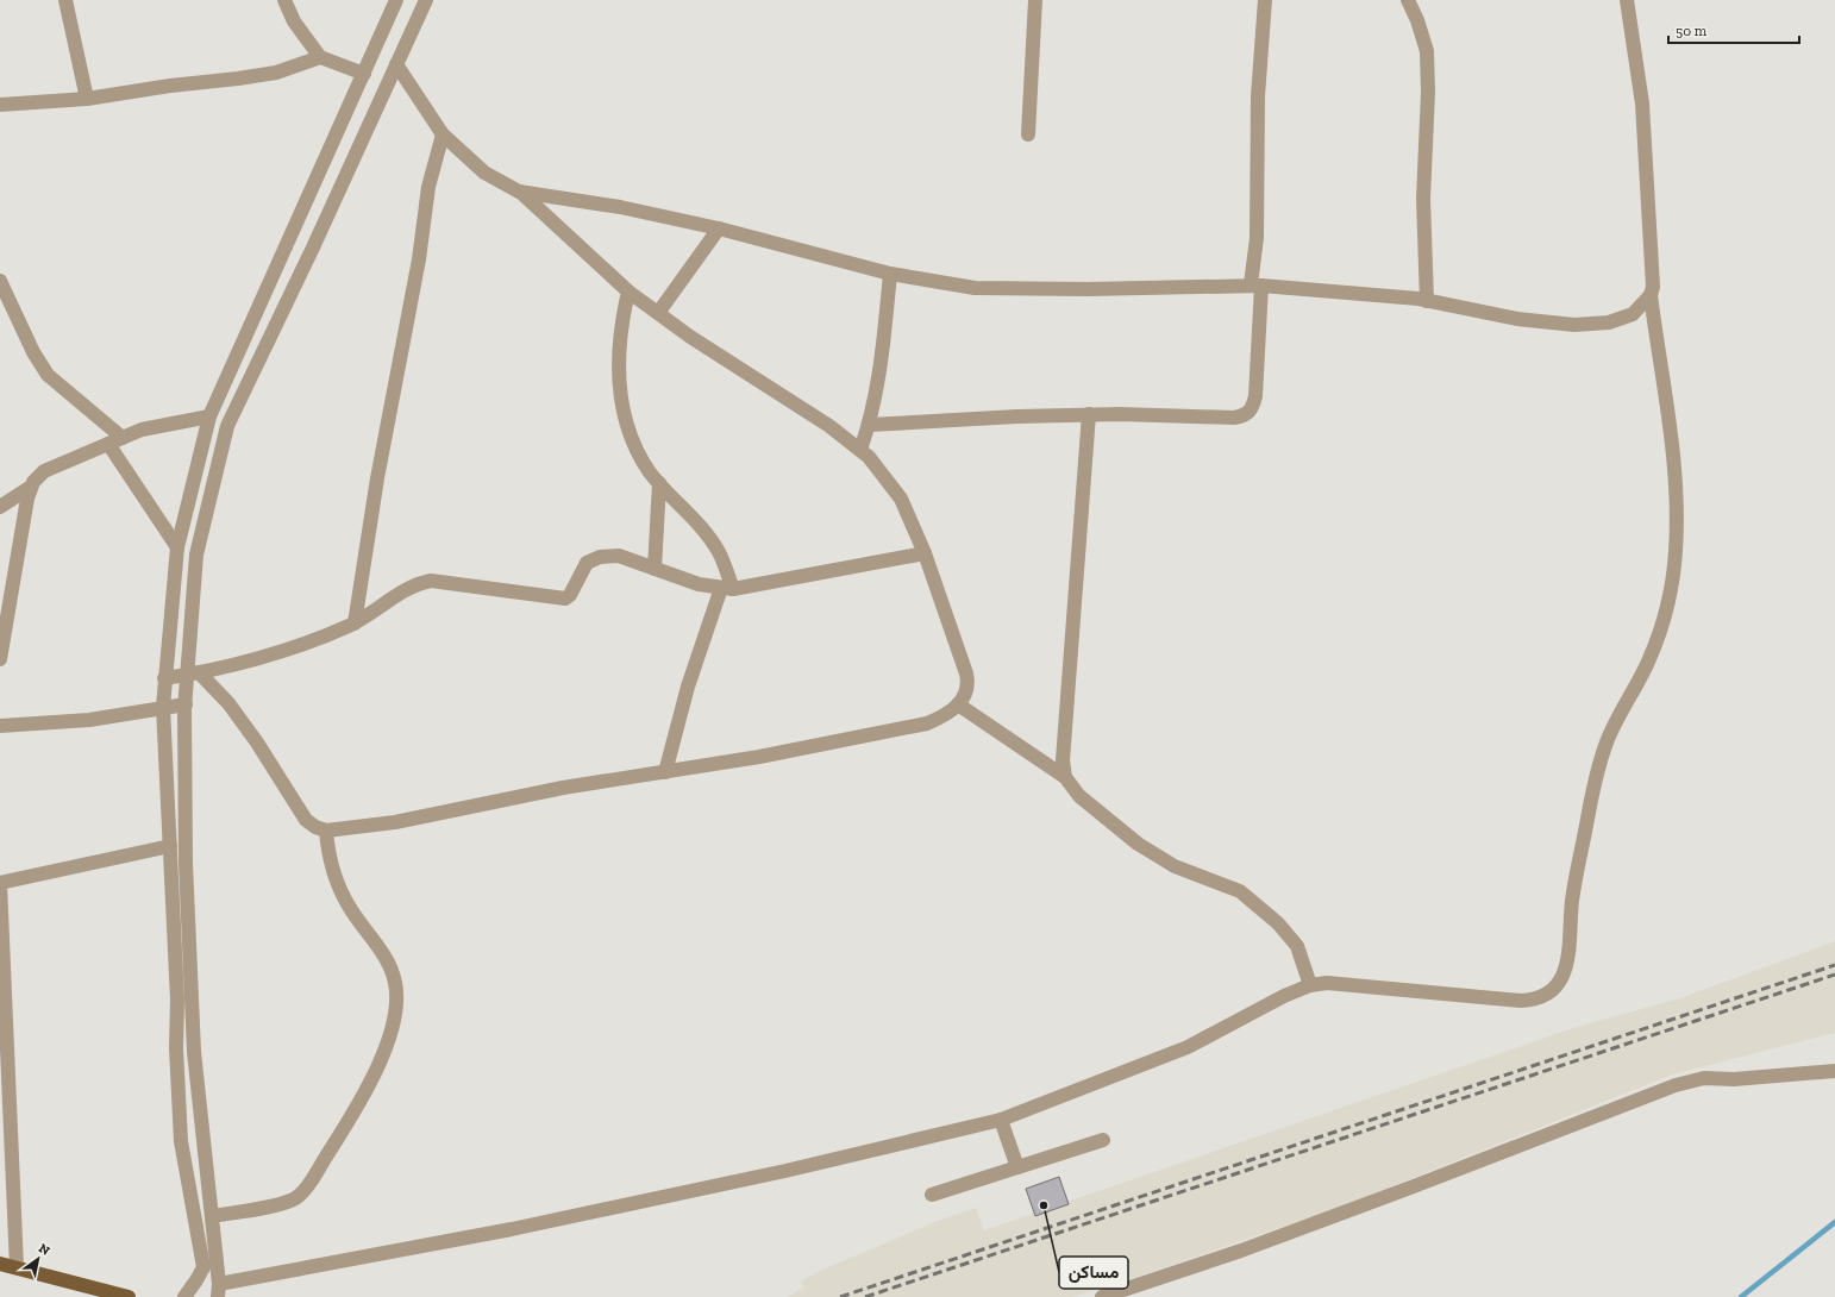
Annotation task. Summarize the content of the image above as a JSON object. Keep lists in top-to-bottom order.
{
  "places": ["مساكن"],
  "scale_bar": "50 m",
  "north": "top right"
}
